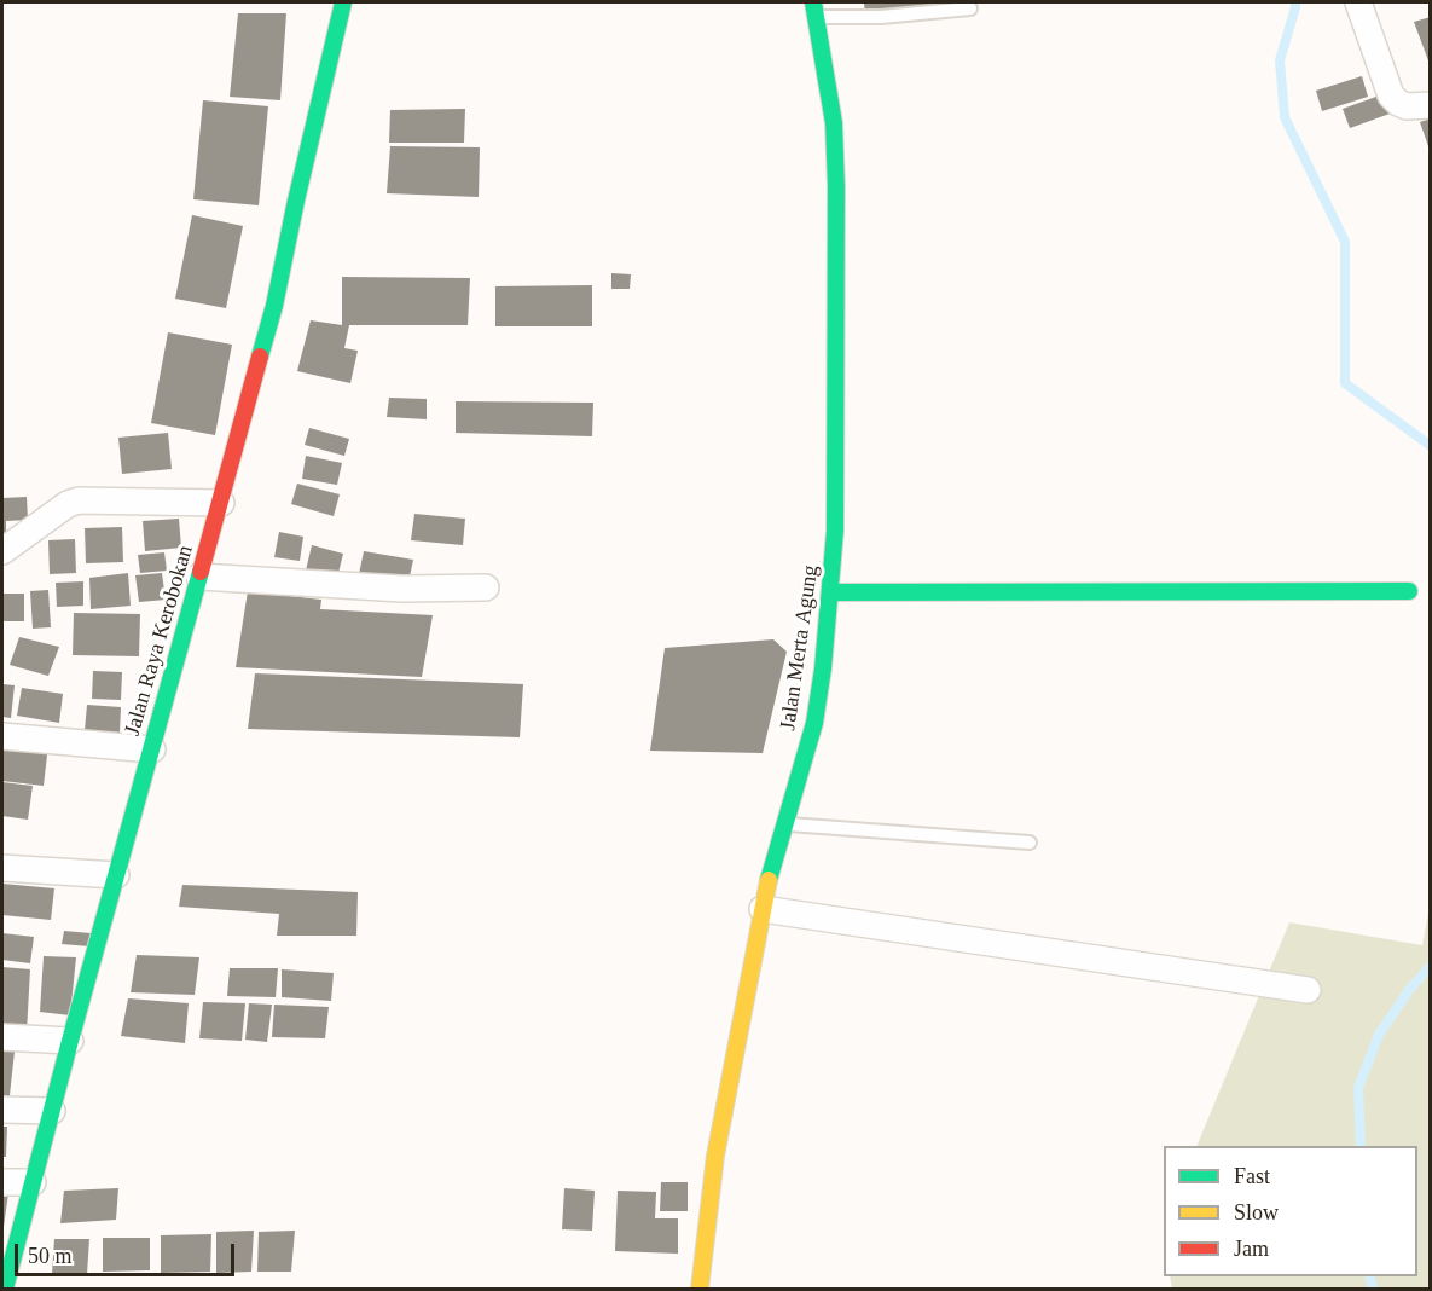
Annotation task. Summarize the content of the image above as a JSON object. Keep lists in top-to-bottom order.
{
  "streets": {
    "street": ["Jalan Raya Kerobokan", "Jalan Merta Agung"]
  },
  "legend": ["Fast", "Slow", "Jam"],
  "scale_bar": "50 m"
}
